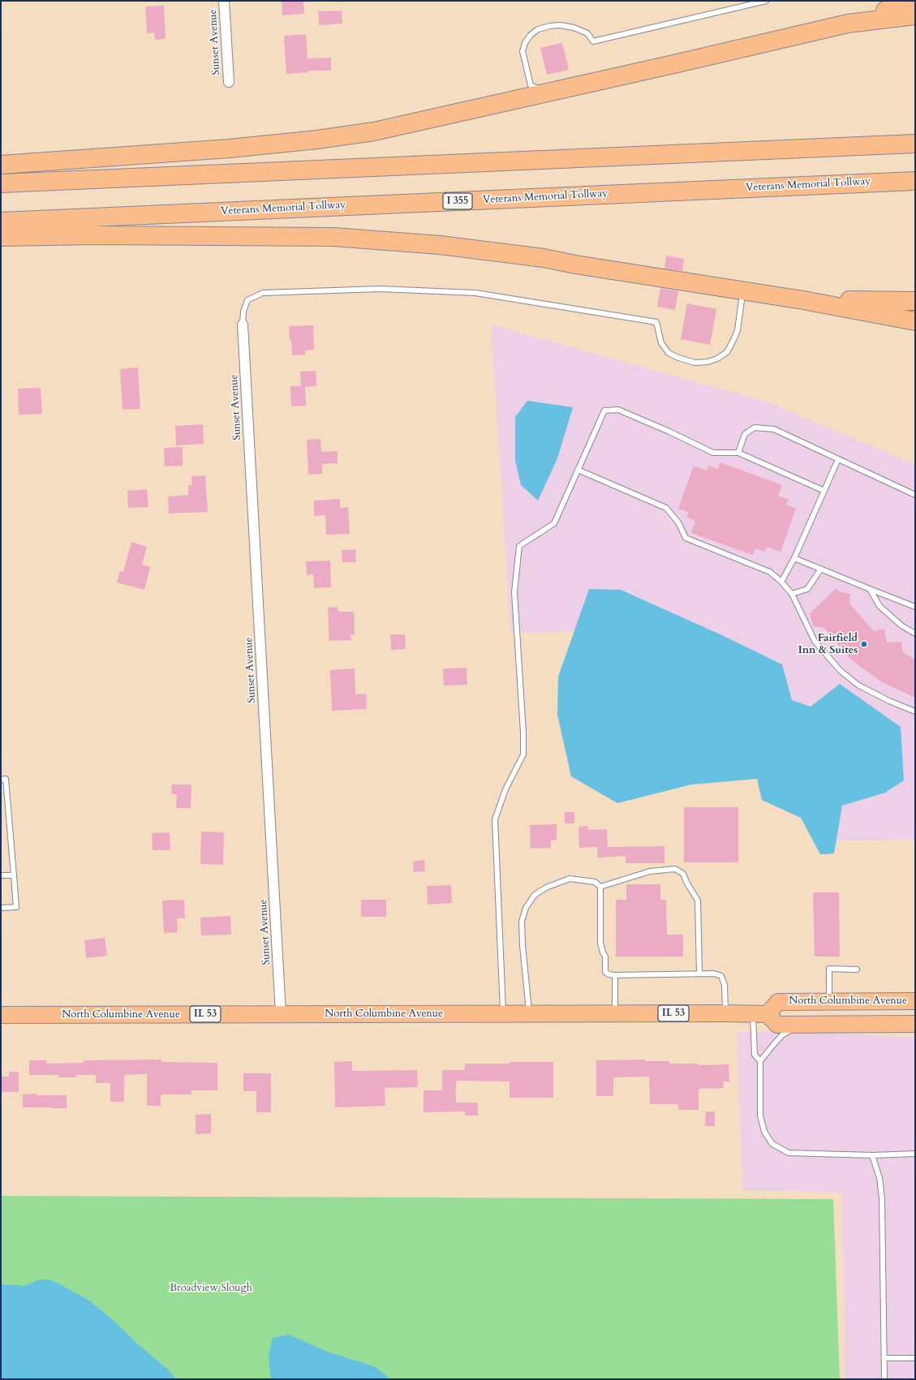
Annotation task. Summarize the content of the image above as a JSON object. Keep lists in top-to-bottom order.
{
  "streets": {
    "highway": ["Veterans Memorial Tollway", "I 355"],
    "main road": ["North Columbine Avenue", "IL 53"],
    "street": ["Sunset Avenue"]
  },
  "crossings": [
    ["Sunset Avenue", "North Columbine Avenue"]
  ],
  "parks": ["Broadview Slough"],
  "places": ["Fairfield Inn & Suites"]
}
